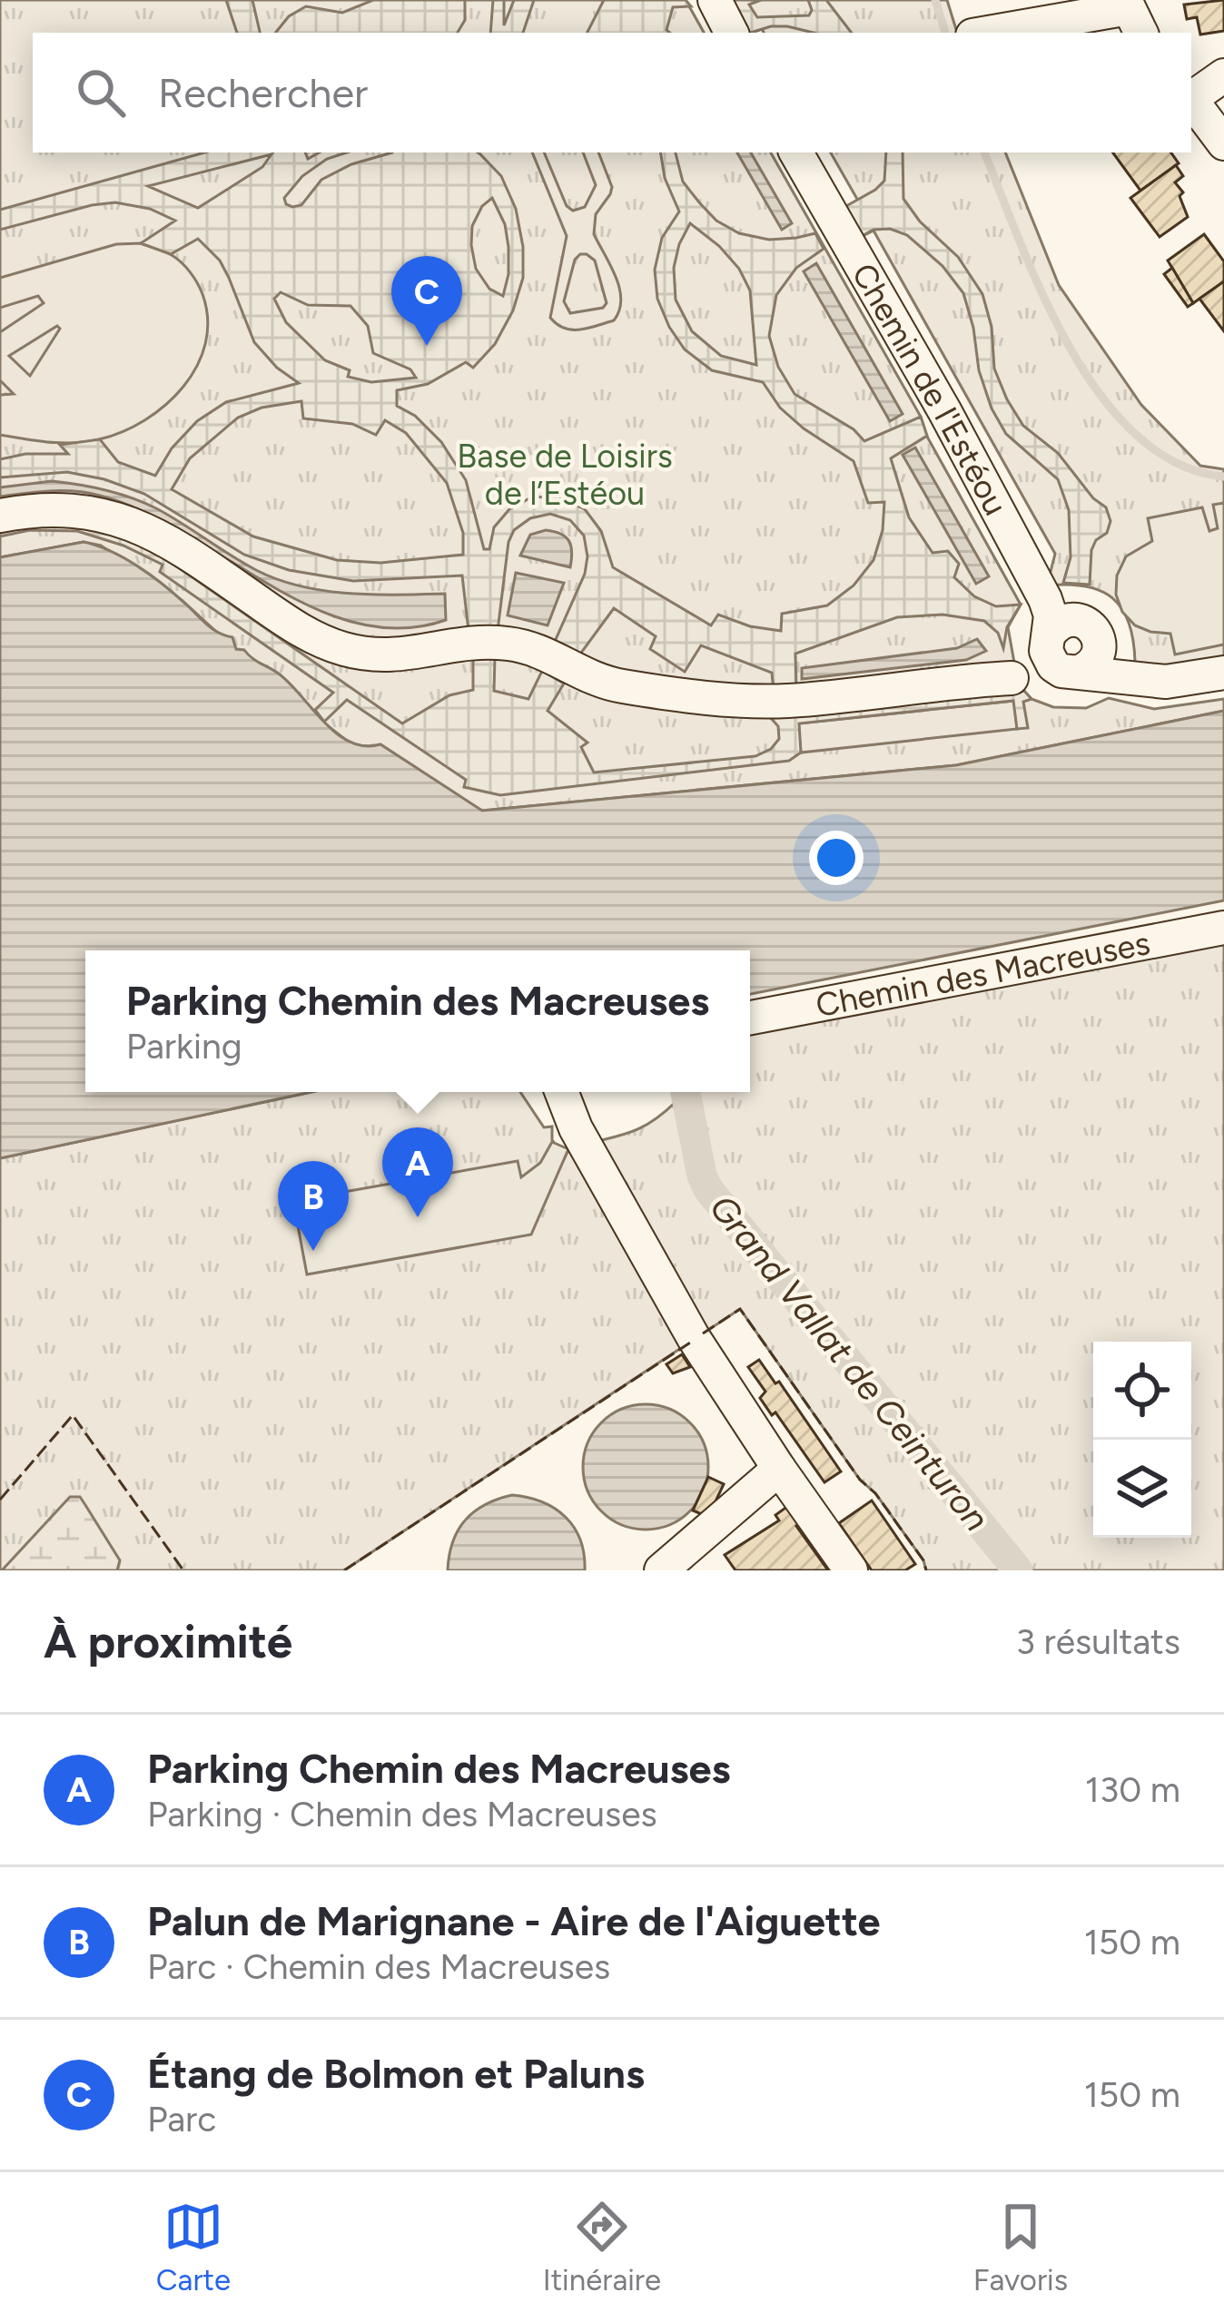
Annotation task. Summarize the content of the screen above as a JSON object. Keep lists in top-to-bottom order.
{
  "streets": {
    "street": ["Chemin de l'Estéou", "Chemin des Macreuses"]
  },
  "water": ["Grand Vallat de Ceinturon"],
  "parks": ["Base de Loisirs de l’Estéou"],
  "page": {
    "search": "Rechercher",
    "pins": ["C", "A", "B"],
    "popup": ["Parking Chemin des Macreuses", "Parking"],
    "heading": ["À proximité", "3 résultats"],
    "list": [
      {
        "mark": "A",
        "name": "Parking Chemin des Macreuses",
        "note": "Parking · Chemin des Macreuses",
        "value": "130 m"
      },
      {
        "mark": "B",
        "name": "Palun de Marignane - Aire de l'Aiguette",
        "note": "Parc · Chemin des Macreuses",
        "value": "150 m"
      },
      {
        "mark": "C",
        "name": "Étang de Bolmon et Paluns",
        "note": "Parc",
        "value": "150 m"
      }
    ],
    "nav": ["Carte", "Itinéraire", "Favoris"]
  }
}
